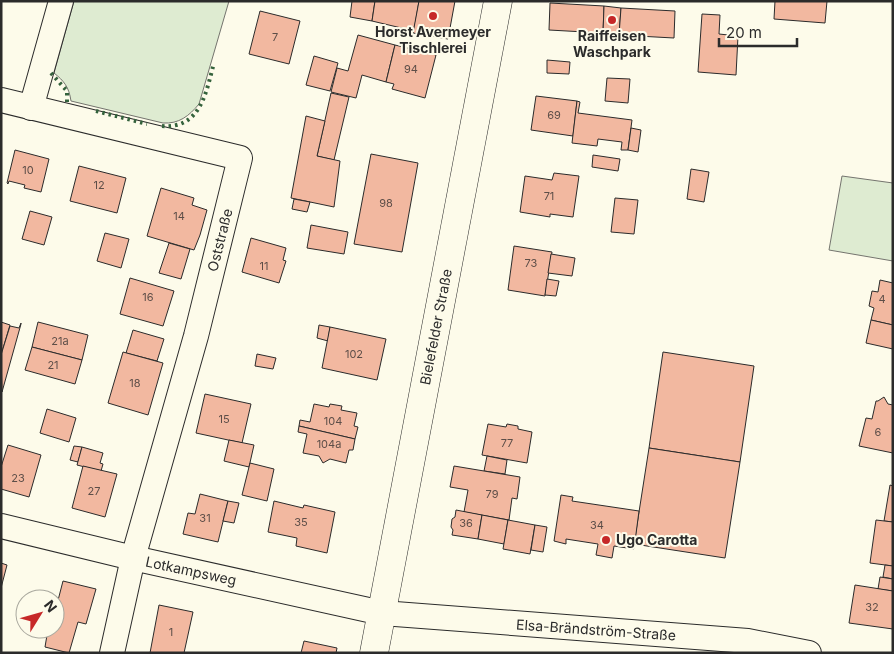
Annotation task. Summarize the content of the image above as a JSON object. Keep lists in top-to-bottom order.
{
  "streets": {
    "street": [
      "Oststraße",
      "Bielefelder Straße",
      "Lotkampsweg",
      "Elsa-Brändström-Straße"
    ]
  },
  "crossings": [
    ["Oststraße", "Lotkampsweg"],
    ["Bielefelder Straße", "Lotkampsweg"],
    ["Bielefelder Straße", "Elsa-Brändström-Straße"],
    ["Lotkampsweg", "Elsa-Brändström-Straße"]
  ],
  "places": ["Horst Avermeyer Tischlerei", "Raiffeisen Waschpark", "Ugo Carotta"],
  "house_numbers": [
    "7",
    "94",
    "69",
    "10",
    "12",
    "71",
    "98",
    "14",
    "73",
    "11",
    "16",
    "4",
    "21a",
    "102",
    "21",
    "18",
    "15",
    "104",
    "6",
    "77",
    "104a",
    "23",
    "27",
    "79",
    "31",
    "35",
    "36",
    "34",
    "32",
    "1"
  ],
  "scale_bar": "20 m",
  "north": "top right"
}
